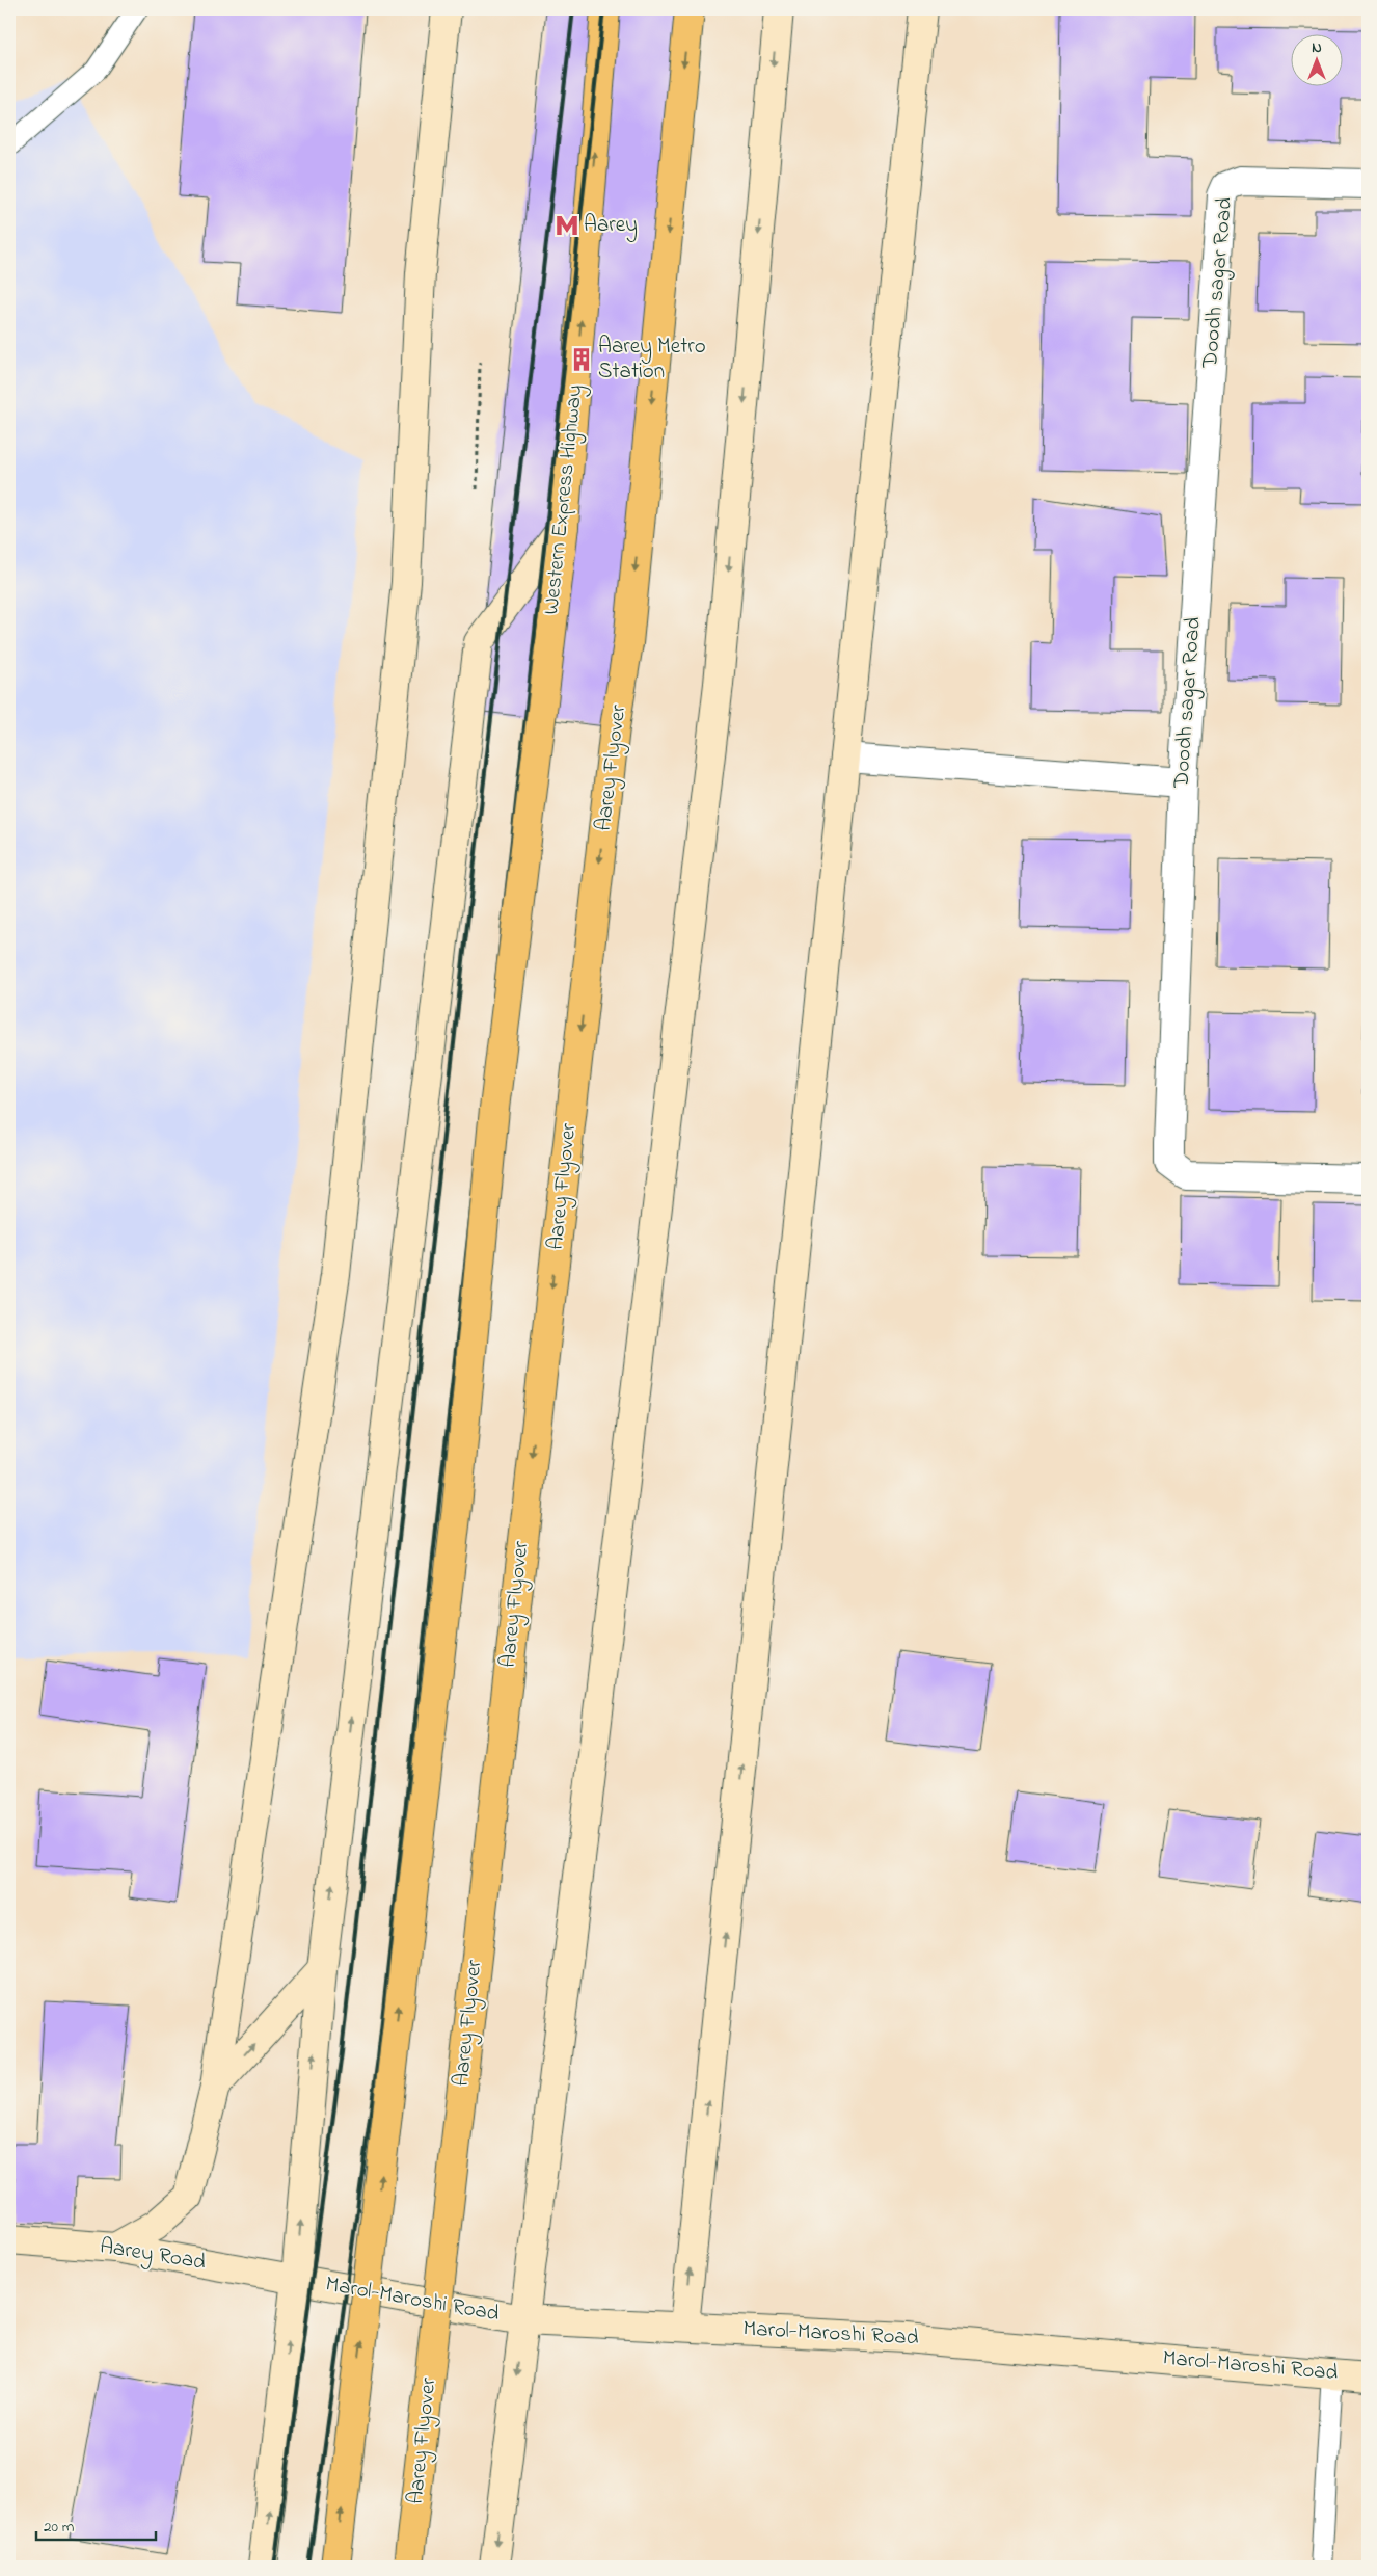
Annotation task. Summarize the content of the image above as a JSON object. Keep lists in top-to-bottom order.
{
  "streets": {
    "highway": ["Western Express Highway", "Aarey Flyover"],
    "main road": ["Aarey Road", "Marol-Maroshi Road"],
    "street": ["Doodh sagar Road"]
  },
  "crossings": [
    ["Aarey Road", "Marol-Maroshi Road"]
  ],
  "one_way": ["Western Express Highway", "Aarey Flyover"],
  "places": {
    "metro station": ["Aarey"],
    "building": ["Aarey Metro Station"]
  },
  "scale_bar": "20 m",
  "north": "top"
}
